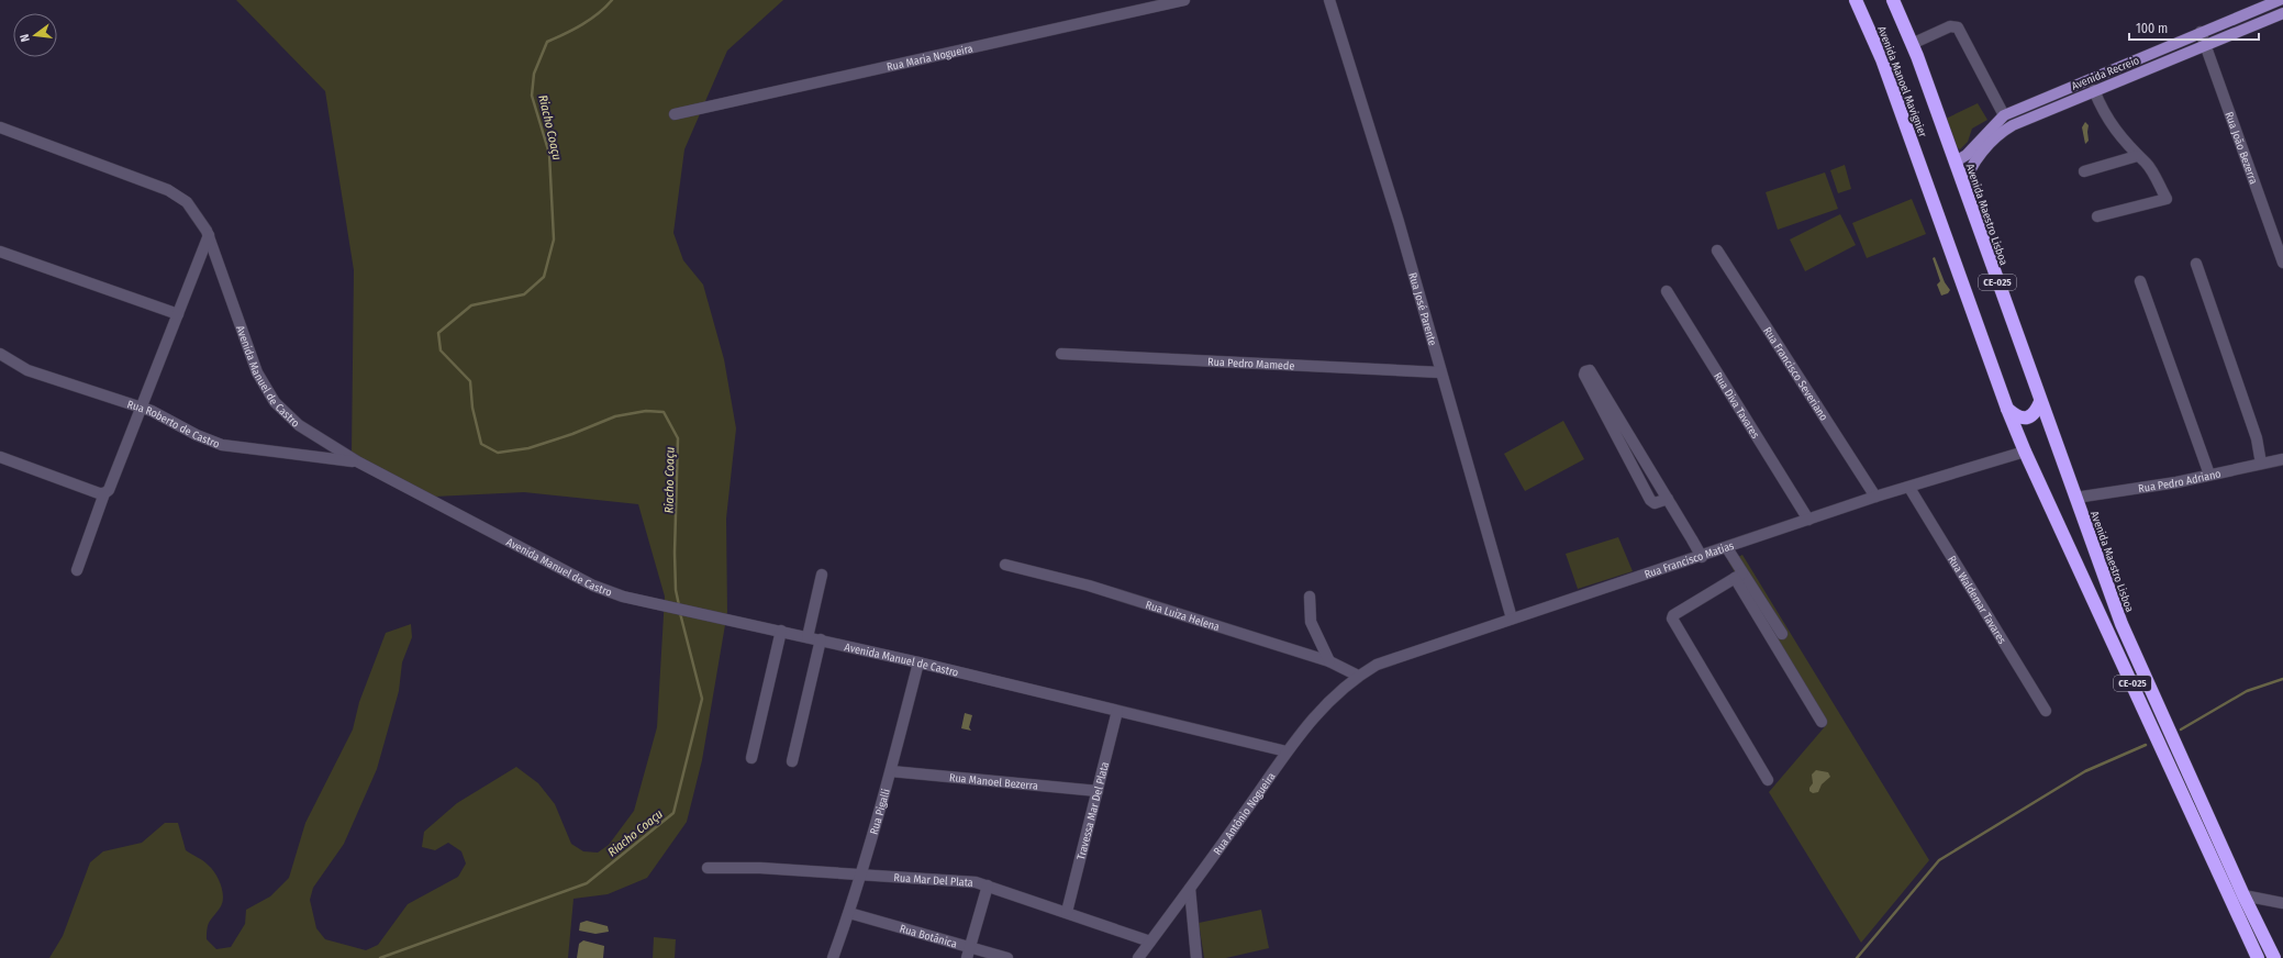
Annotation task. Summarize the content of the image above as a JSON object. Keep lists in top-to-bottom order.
{
  "streets": {
    "highway": ["Avenida Manoel Mavignier", "Avenida Maestro Lisboa", "CE-025"],
    "main road": ["Avenida Recreio"],
    "street": [
      "Rua Maria Nogueira",
      "Rua João Bezerra",
      "Rua José Parente",
      "Rua Pedro Mamede",
      "Rua Francisco Severiano",
      "Avenida Manuel de Castro",
      "Rua Diva Tavares",
      "Rua Roberto de Castro",
      "Rua Pedro Adriano",
      "Rua Francisco Matias",
      "Rua Waldemar Tavares",
      "Rua Luiza Helena",
      "Rua Manoel Bezerra",
      "Rua Pigalli",
      "Travessa Mar Del Plata",
      "Rua Antônio Nogueira",
      "Rua Mar Del Plata",
      "Rua Botânica"
    ]
  },
  "crossings": [
    ["Avenida Recreio", "Avenida Manoel Mavignier"],
    ["Avenida Recreio", "Rua João Bezerra"],
    ["Avenida Recreio", "Avenida Maestro Lisboa"],
    ["Avenida Manoel Mavignier", "Avenida Maestro Lisboa"],
    ["Avenida Manoel Mavignier", "CE-025"],
    ["Avenida Maestro Lisboa", "Rua Pedro Adriano"],
    ["CE-025", "Rua Francisco Matias"],
    ["Rua José Parente", "Rua Pedro Mamede"],
    ["Rua José Parente", "Rua Francisco Matias"],
    ["Rua Francisco Severiano", "Rua Francisco Matias"],
    ["Avenida Manuel de Castro", "Rua Roberto de Castro"],
    ["Avenida Manuel de Castro", "Rua Pigalli"],
    ["Avenida Manuel de Castro", "Travessa Mar Del Plata"],
    ["Avenida Manuel de Castro", "Rua Antônio Nogueira"],
    ["Rua Diva Tavares", "Rua Francisco Matias"],
    ["Rua Francisco Matias", "Rua Waldemar Tavares"],
    ["Rua Francisco Matias", "Rua Luiza Helena"],
    ["Rua Francisco Matias", "Rua Antônio Nogueira"],
    ["Rua Luiza Helena", "Rua Antônio Nogueira"],
    ["Rua Manoel Bezerra", "Rua Pigalli"],
    ["Rua Manoel Bezerra", "Travessa Mar Del Plata"],
    ["Rua Pigalli", "Rua Mar Del Plata"],
    ["Rua Pigalli", "Rua Botânica"],
    ["Travessa Mar Del Plata", "Rua Mar Del Plata"],
    ["Rua Antônio Nogueira", "Rua Mar Del Plata"]
  ],
  "water": ["Riacho Coaçu"],
  "scale_bar": "100 m",
  "north": "left"
}
